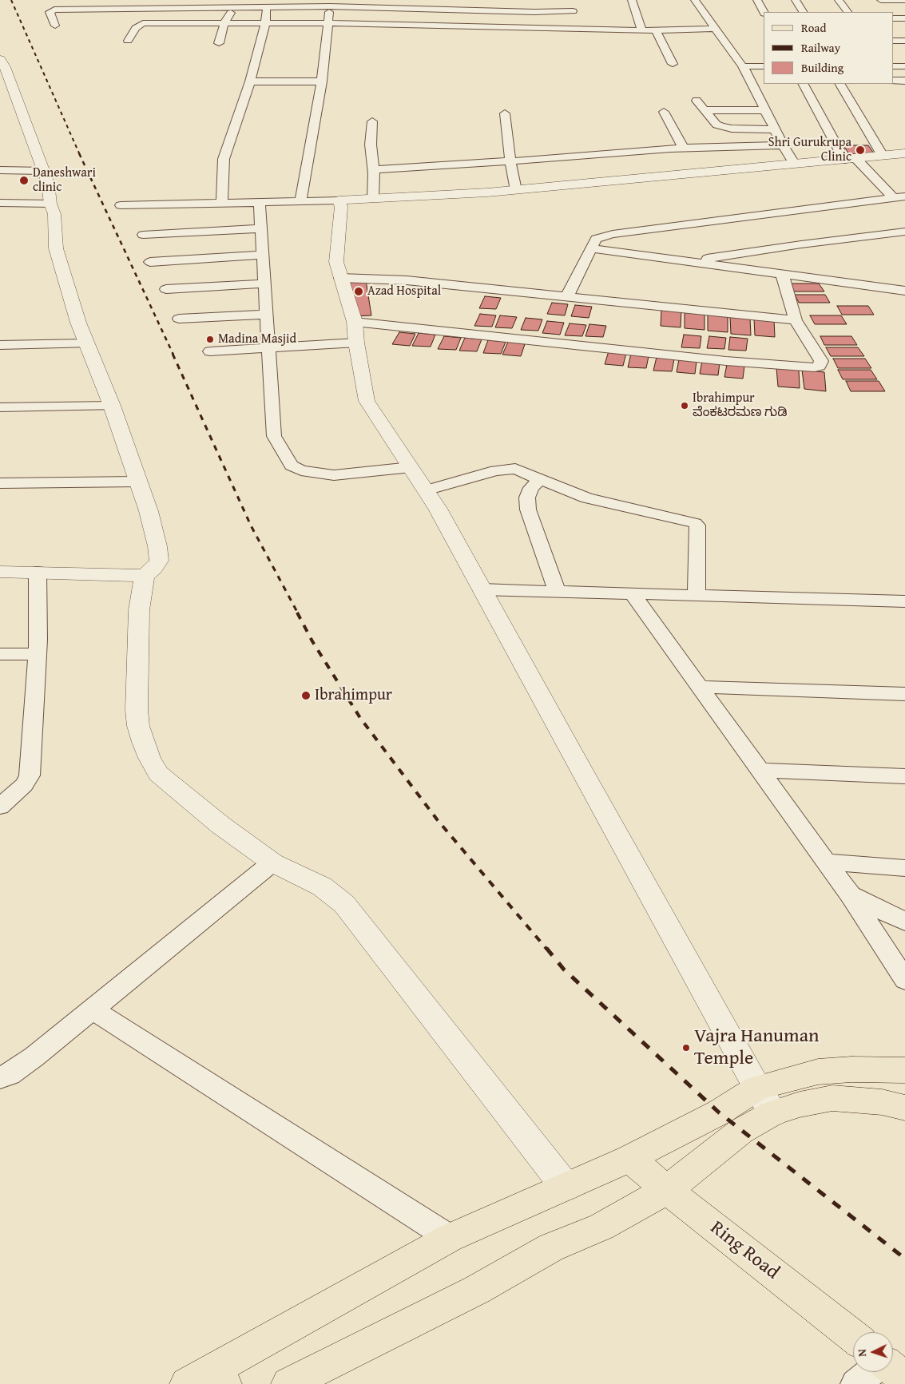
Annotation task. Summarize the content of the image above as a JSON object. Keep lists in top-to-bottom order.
{
  "streets": {
    "main road": ["Ring Road"]
  },
  "places": [
    "Shri Gurukrupa Clinic",
    "Daneshwari clinic",
    "Azad Hospital",
    "Madina Masjid",
    "Ibrahimpur ವೆಂಕಟರಮಣ ಗುಡಿ",
    "Ibrahimpur",
    "Vajra Hanuman Temple"
  ],
  "legend": ["Road", "Railway", "Building"],
  "north": "left"
}
